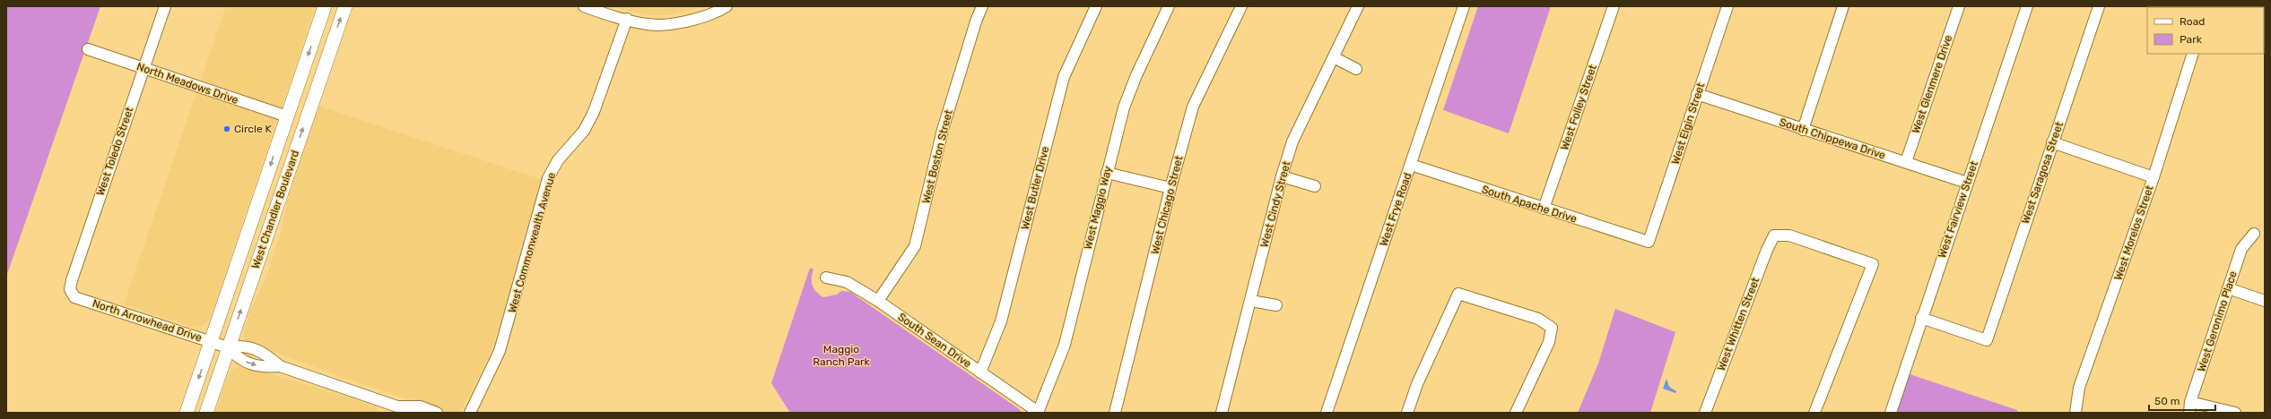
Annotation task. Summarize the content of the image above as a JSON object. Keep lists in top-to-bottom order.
{
  "streets": {
    "main road": ["West Chandler Boulevard"],
    "street": [
      "North Meadows Drive",
      "West Glenmere Drive",
      "West Folley Street",
      "West Elgin Street",
      "South Chippewa Drive",
      "West Toledo Street",
      "West Boston Street",
      "West Saragosa Street",
      "West Butler Drive",
      "West Cindy Street",
      "South Apache Drive",
      "West Chicago Street",
      "West Maggio Way",
      "West Frye Road",
      "West Fairview Street",
      "West Morelos Street",
      "West Commonwealth Avenue",
      "North Arrowhead Drive",
      "West Geronimo Place",
      "West Whitten Street",
      "South Sean Drive"
    ]
  },
  "crossings": [
    ["North Meadows Drive", "West Toledo Street"],
    ["North Meadows Drive", "West Chandler Boulevard"],
    ["West Glenmere Drive", "South Chippewa Drive"],
    ["West Folley Street", "South Apache Drive"],
    ["West Elgin Street", "South Chippewa Drive"],
    ["West Elgin Street", "South Apache Drive"],
    ["South Chippewa Drive", "West Fairview Street"],
    ["West Toledo Street", "North Arrowhead Drive"],
    ["West Boston Street", "South Sean Drive"],
    ["West Saragosa Street", "West Fairview Street"],
    ["West Butler Drive", "South Sean Drive"],
    ["South Apache Drive", "West Frye Road"],
    ["West Maggio Way", "South Sean Drive"],
    ["West Chandler Boulevard", "North Arrowhead Drive"]
  ],
  "parks": ["Maggio Ranch Park"],
  "places": ["Circle K"],
  "legend": ["Road", "Park"],
  "scale_bar": "50 m"
}
